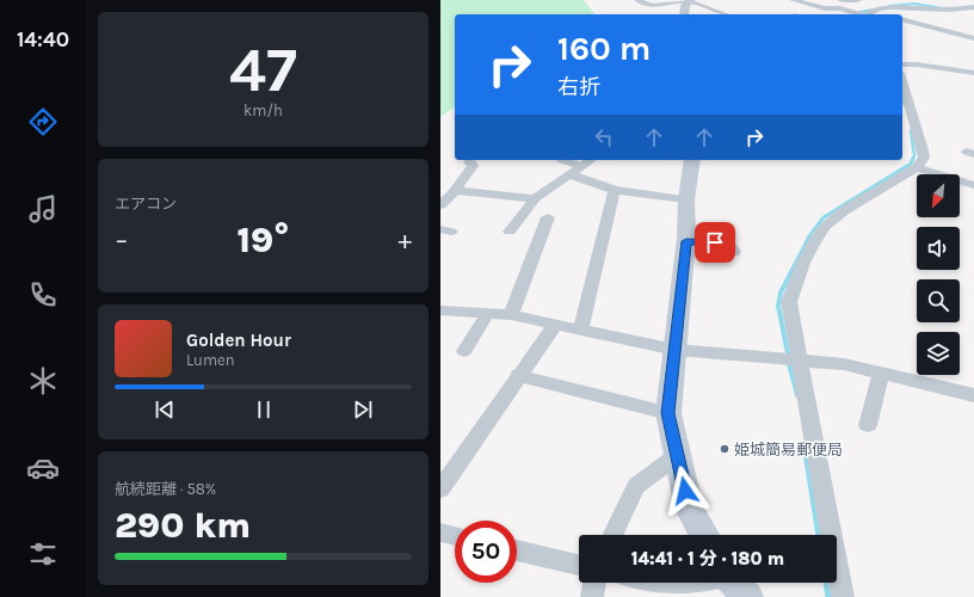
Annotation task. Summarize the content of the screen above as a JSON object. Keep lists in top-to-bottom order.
{
  "places": ["姫城簡易郵便局"],
  "north": "bottom left",
  "page": {
    "tabs": "14:40",
    "tile": [
      ["47", "km/h"],
      "エアコン",
      ["航続距離 · 58%", "290 km"]
    ],
    "turn": ["160 m", "右折"],
    "heat": ["−", "19°", "+"],
    "song": ["Golden Hour", "Lumen"],
    "limit": "50",
    "trip": "14:41 · 1 分 · 180 m"
  }
}
